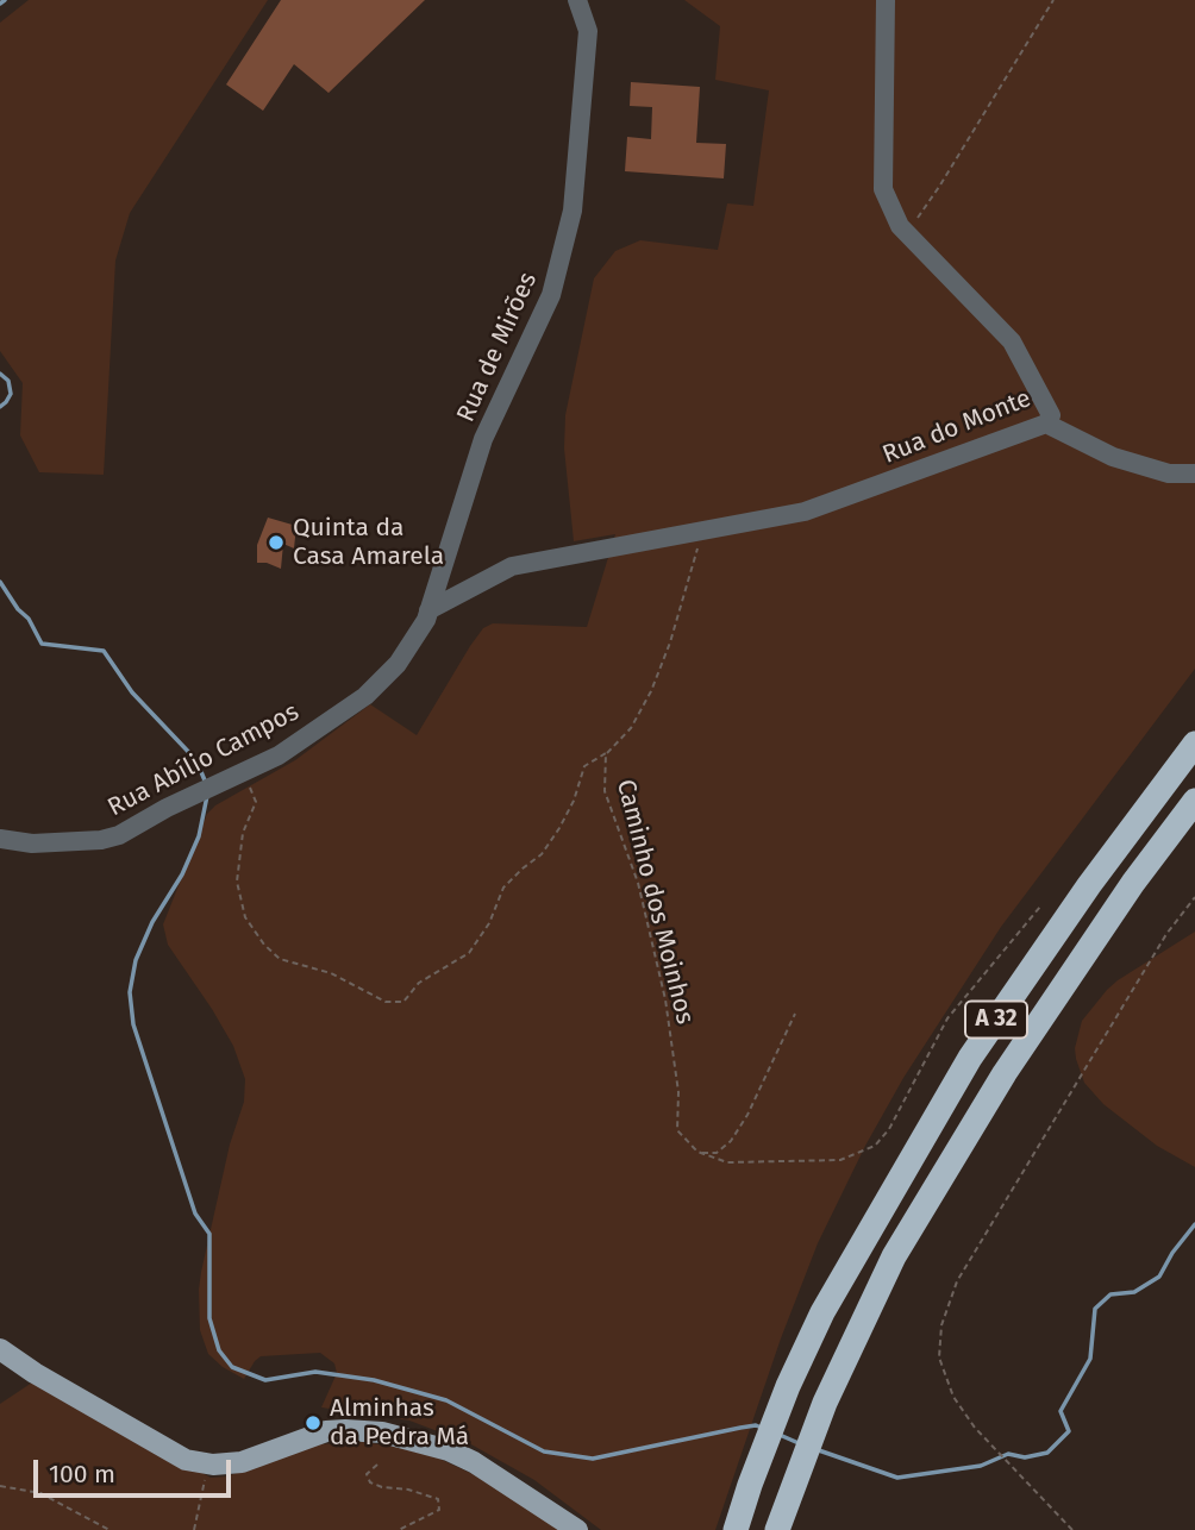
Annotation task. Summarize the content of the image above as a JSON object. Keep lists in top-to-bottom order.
{
  "streets": {
    "highway": ["A 32"],
    "street": ["Rua de Mirões", "Rua do Monte", "Rua Abílio Campos"],
    "path": ["Caminho dos Moinhos"]
  },
  "crossings": [
    ["Rua de Mirões", "Rua do Monte"],
    ["Rua de Mirões", "Rua Abílio Campos"],
    ["Rua do Monte", "Rua Abílio Campos"],
    ["Rua Abílio Campos", "Caminho dos Moinhos"]
  ],
  "places": ["Quinta da Casa Amarela", "Alminhas da Pedra Má"],
  "scale_bar": "100 m"
}
